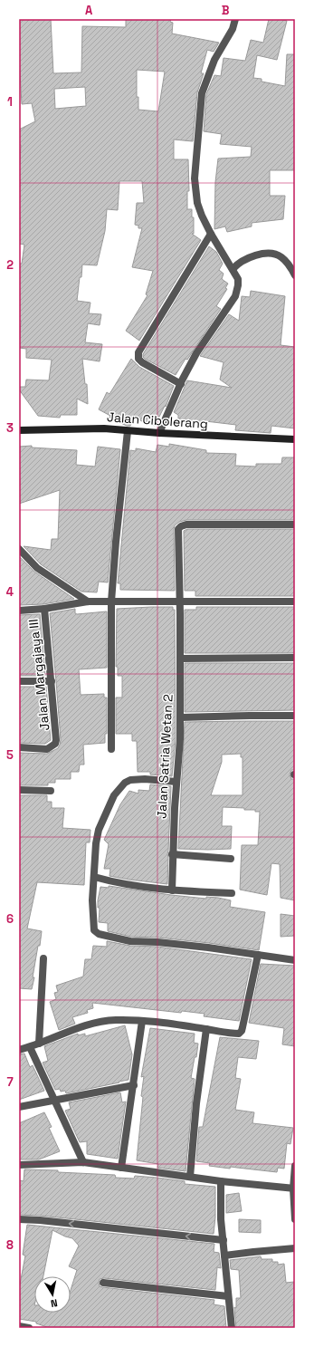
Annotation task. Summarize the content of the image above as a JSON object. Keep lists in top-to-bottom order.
{
  "streets": {
    "street": ["Jalan Cibolerang", "Jalan Margajaya III", "Jalan Satria Wetan 2"]
  },
  "north": "bottom",
  "grid": {
    "columns": ["A", "B"],
    "rows": [
      "1",
      "2",
      "3",
      "4",
      "5",
      "6",
      "7",
      "8"
    ]
  }
}
